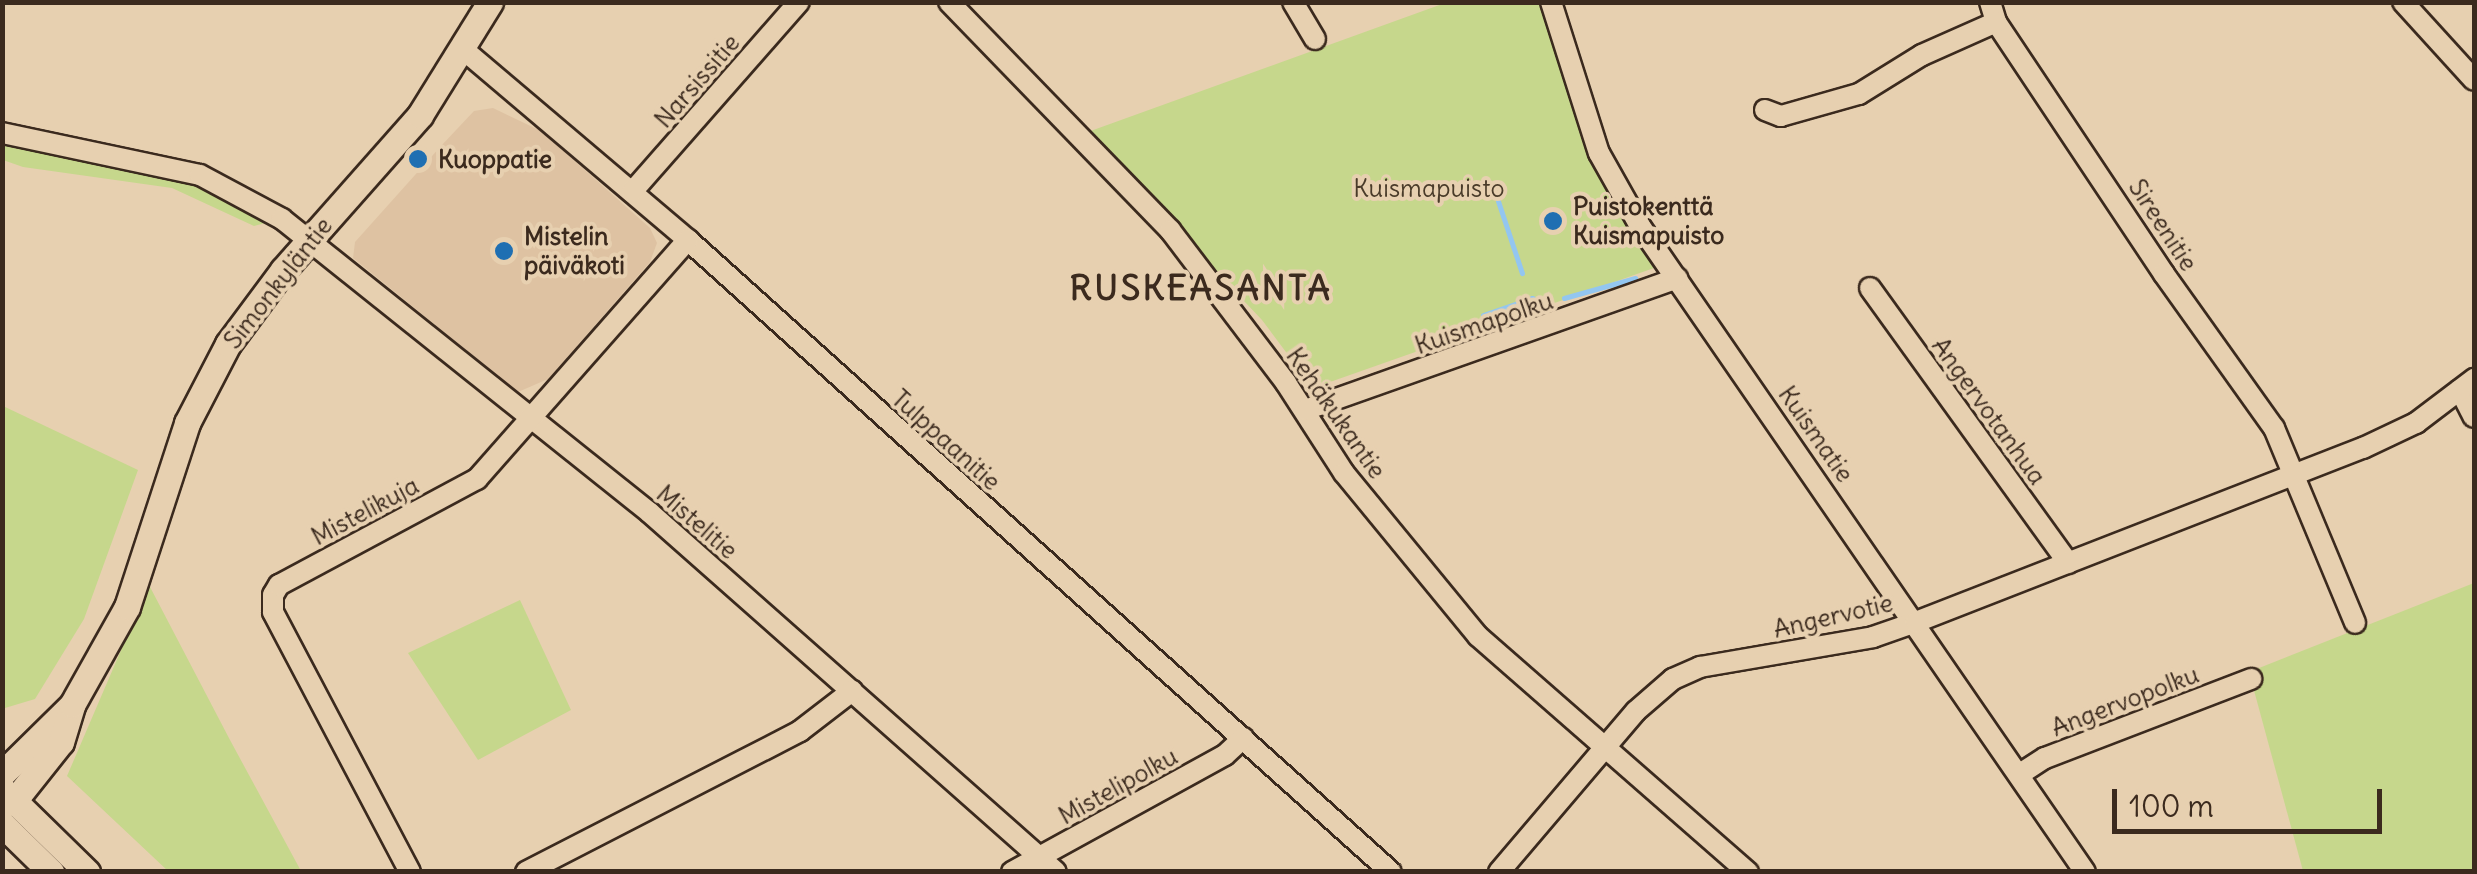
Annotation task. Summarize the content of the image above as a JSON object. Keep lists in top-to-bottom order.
{
  "streets": {
    "main road": ["Simonkyläntie"],
    "street": [
      "Narsissitie",
      "Sireenitie",
      "Kuismapolku",
      "Angervotanhua",
      "Kehäkukantie",
      "Kuismatie",
      "Tulppaanitie",
      "Mistelikuja",
      "Mistelitie",
      "Angervotie",
      "Angervopolku",
      "Mistelipolku"
    ]
  },
  "crossings": [
    ["Narsissitie", "Tulppaanitie"],
    ["Sireenitie", "Angervotie"],
    ["Simonkyläntie", "Tulppaanitie"],
    ["Simonkyläntie", "Mistelitie"],
    ["Kuismapolku", "Kehäkukantie"],
    ["Kuismapolku", "Kuismatie"],
    ["Angervotanhua", "Angervotie"],
    ["Kehäkukantie", "Angervotie"],
    ["Kuismatie", "Angervotie"],
    ["Kuismatie", "Angervopolku"],
    ["Tulppaanitie", "Mistelikuja"],
    ["Tulppaanitie", "Mistelipolku"],
    ["Mistelikuja", "Mistelitie"],
    ["Mistelitie", "Mistelipolku"]
  ],
  "districts": ["RUSKEASANTA"],
  "parks": ["Kuismapuisto"],
  "places": ["Kuoppatie", "Puistokenttä Kuismapuisto", "Mistelin päiväkoti"],
  "scale_bar": "100 m"
}
